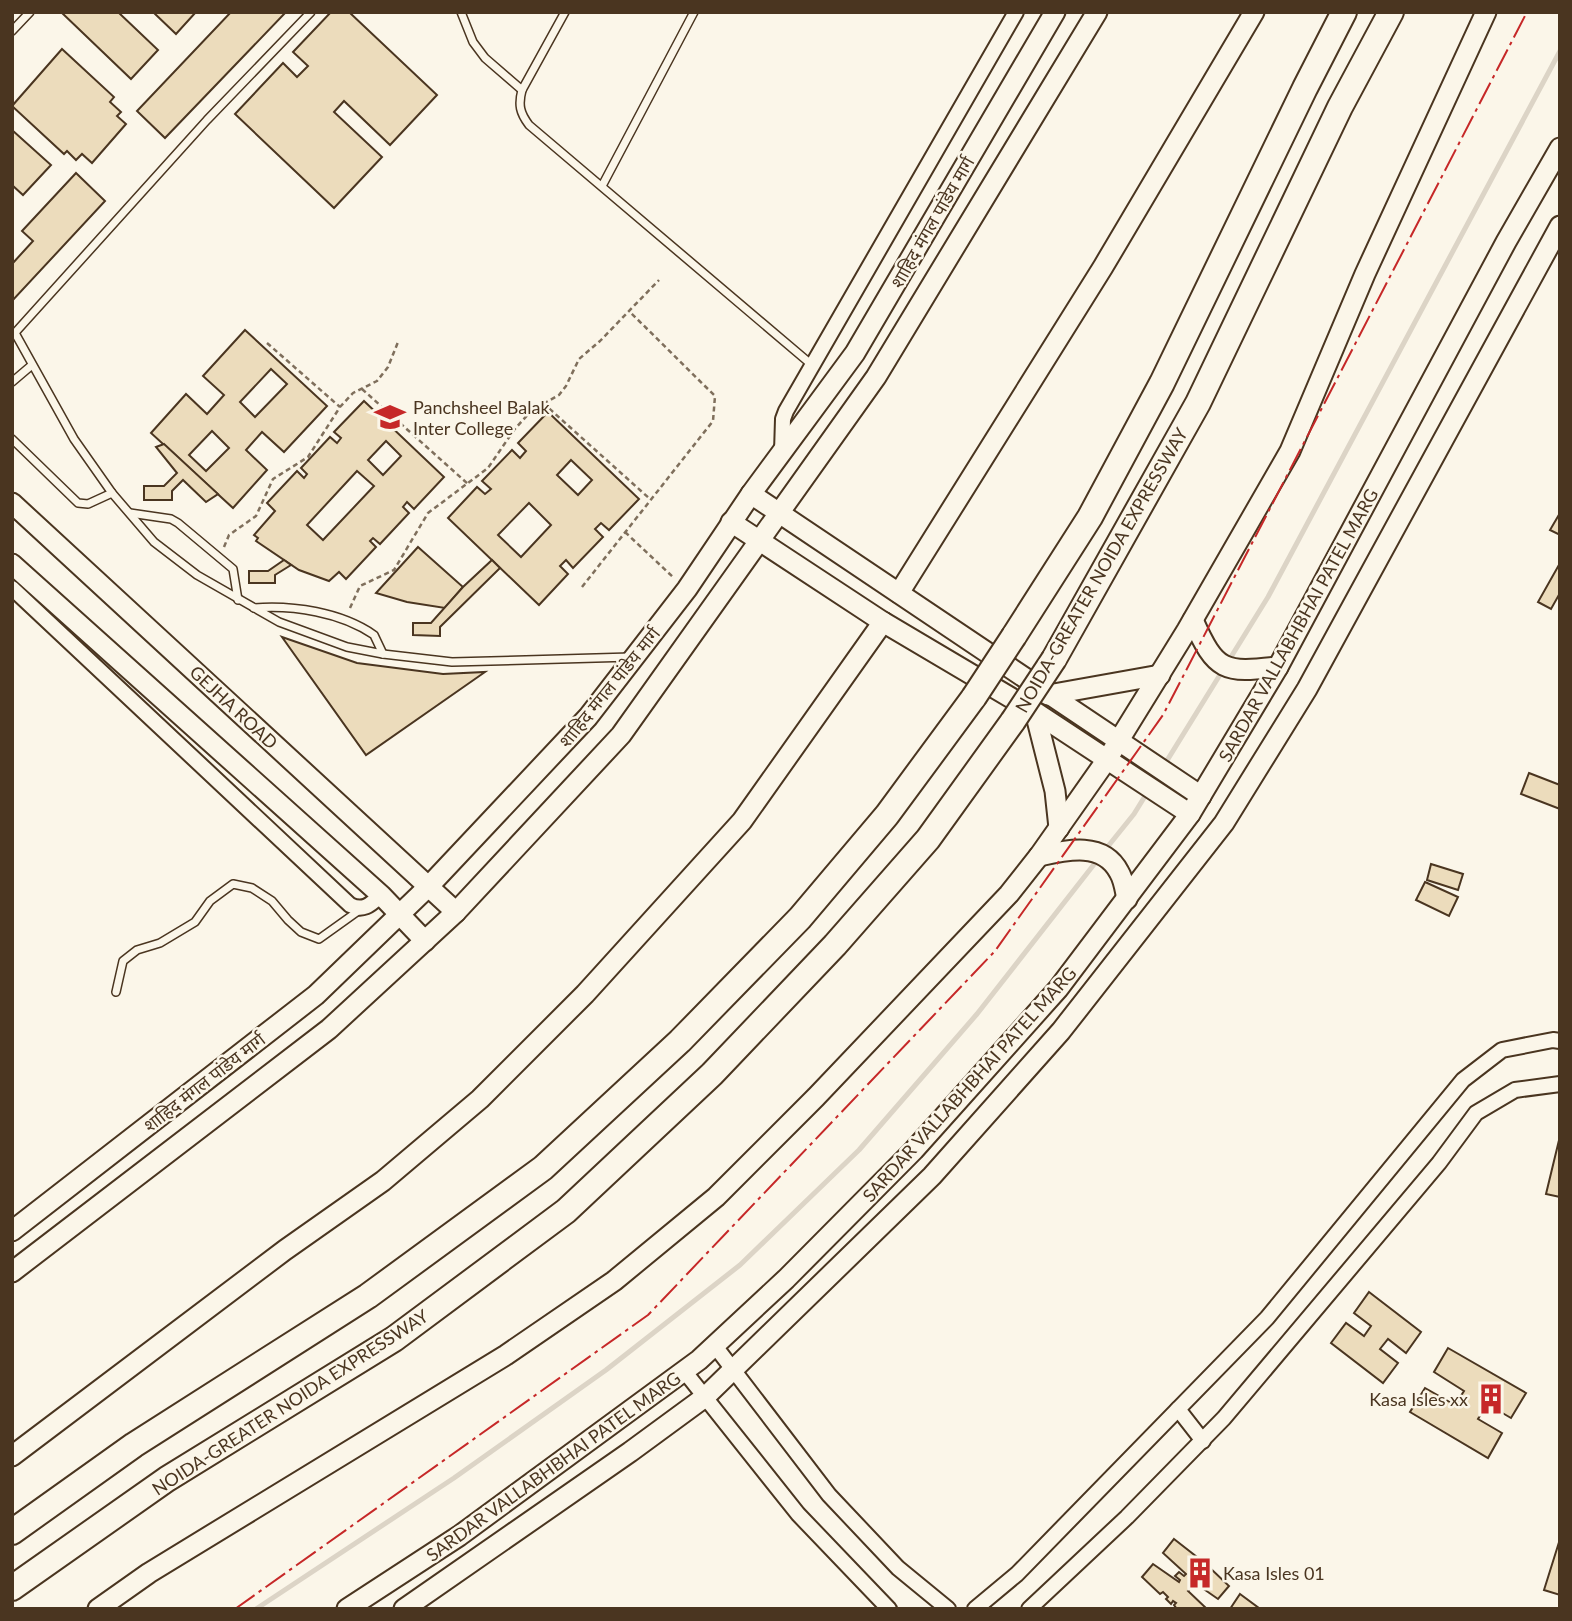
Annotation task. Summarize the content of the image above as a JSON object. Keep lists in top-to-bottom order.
{
  "streets": {
    "highway": ["NOIDA-GREATER NOIDA EXPRESSWAY"],
    "street": ["शाहिद मंगल पांडेय मार्ग", "SARDAR VALLABHBHAI PATEL MARG", "GEJHA ROAD"]
  },
  "crossings": [
    ["शाहिद मंगल पांडेय मार्ग", "GEJHA ROAD"]
  ],
  "places": {
    "school or university": ["Panchsheel Balak Inter College"],
    "building": ["Kasa Isles xx", "Kasa Isles 01"]
  }
}
